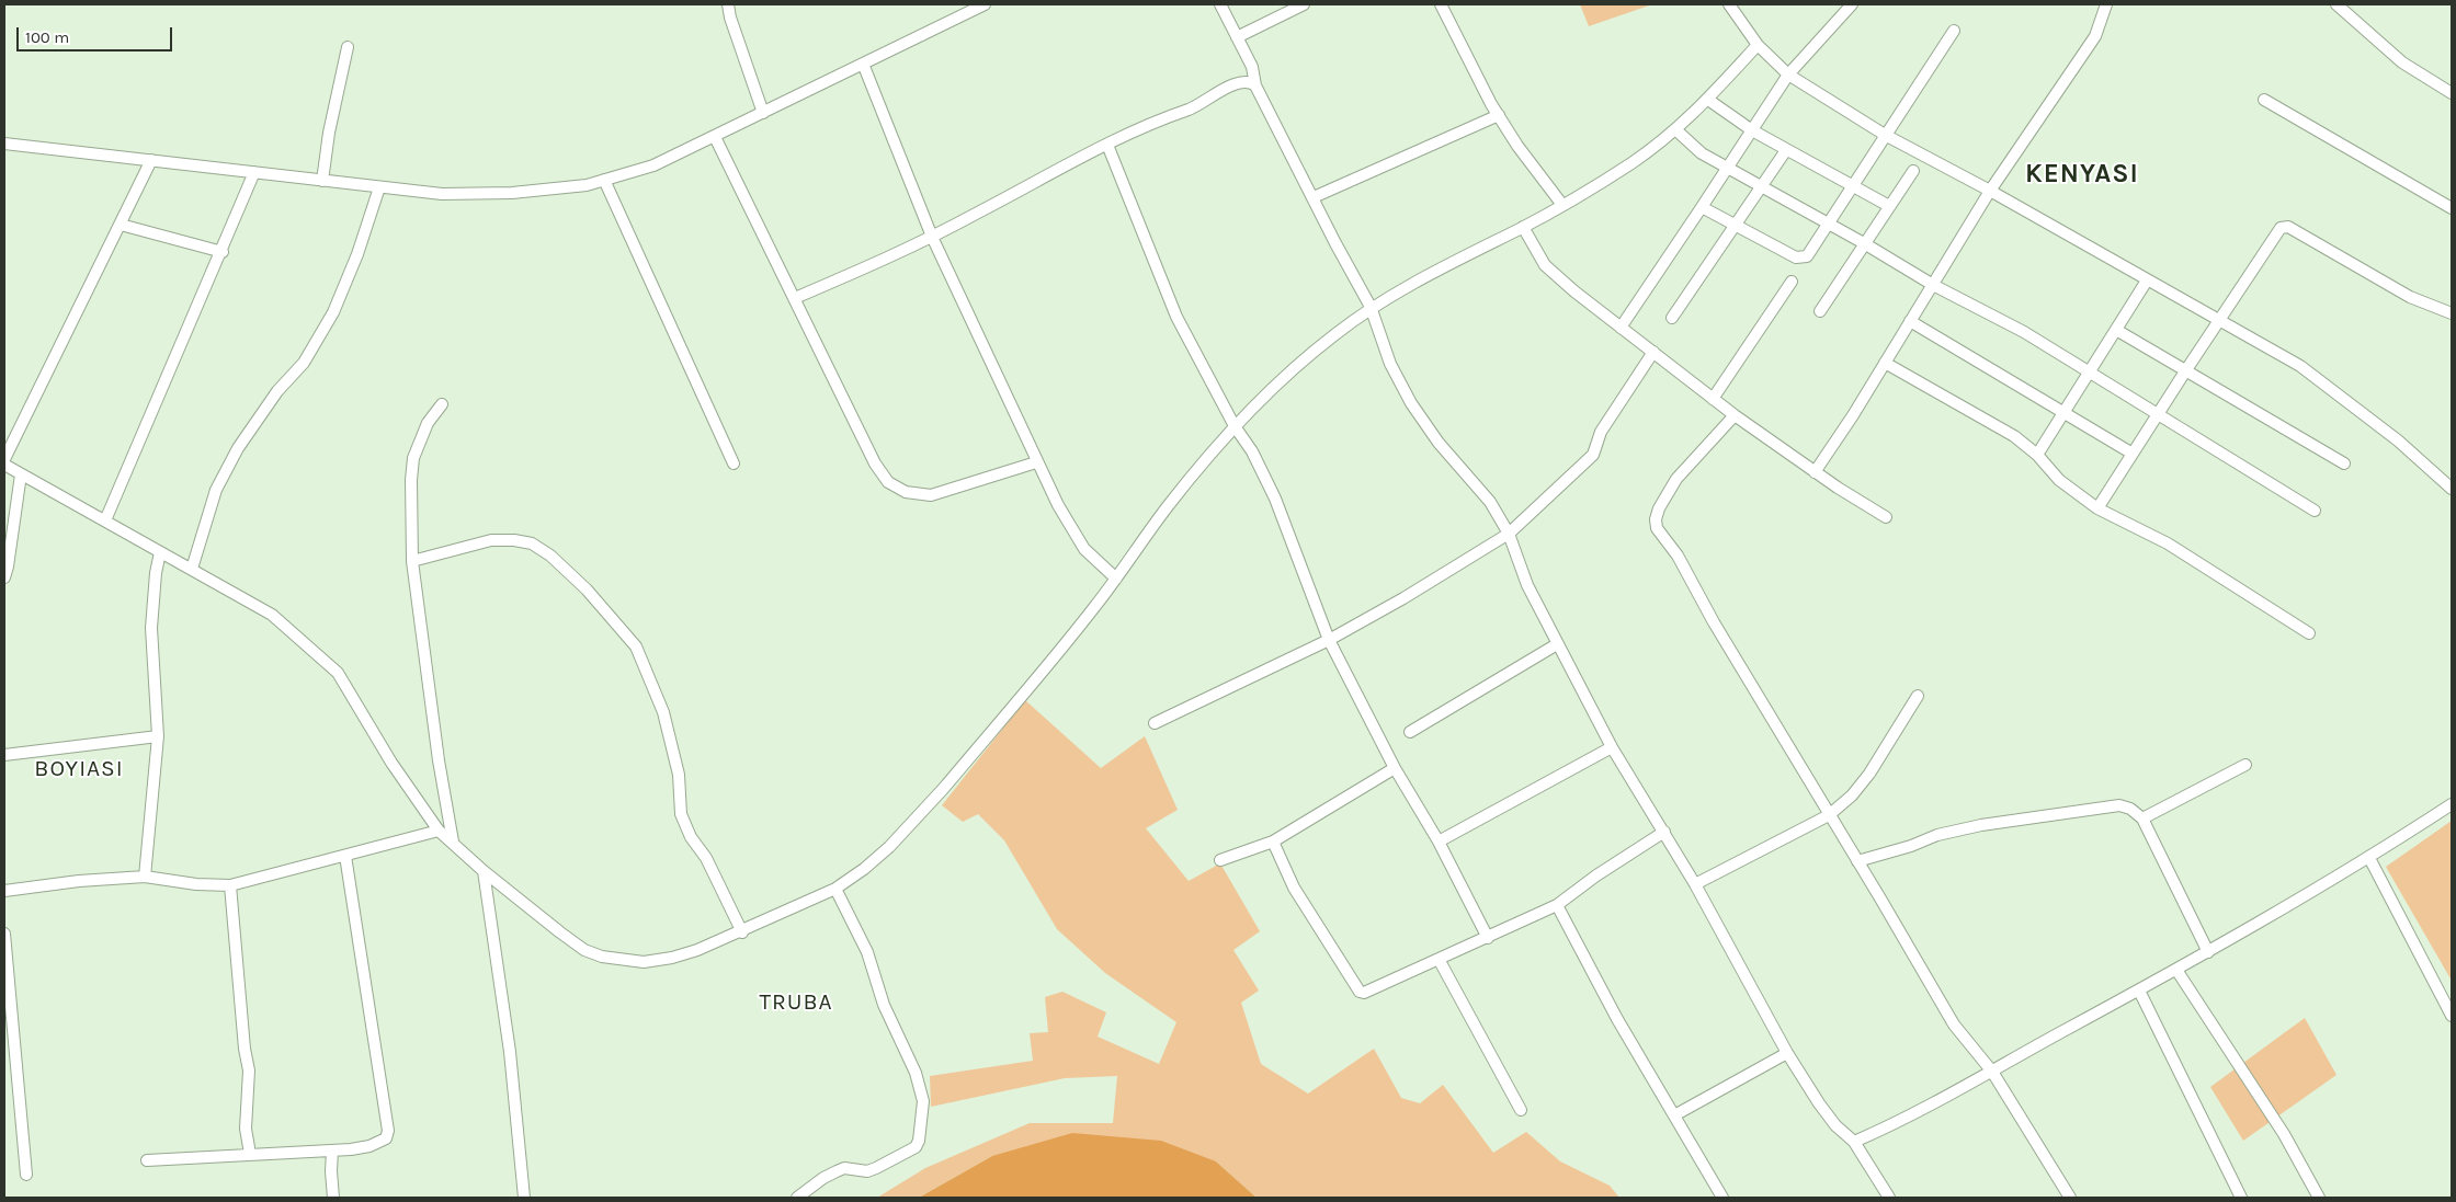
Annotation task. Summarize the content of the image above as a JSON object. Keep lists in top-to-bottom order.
{
  "districts": ["KENYASI", "BOYIASI", "TRUBA"],
  "scale_bar": "100 m"
}
